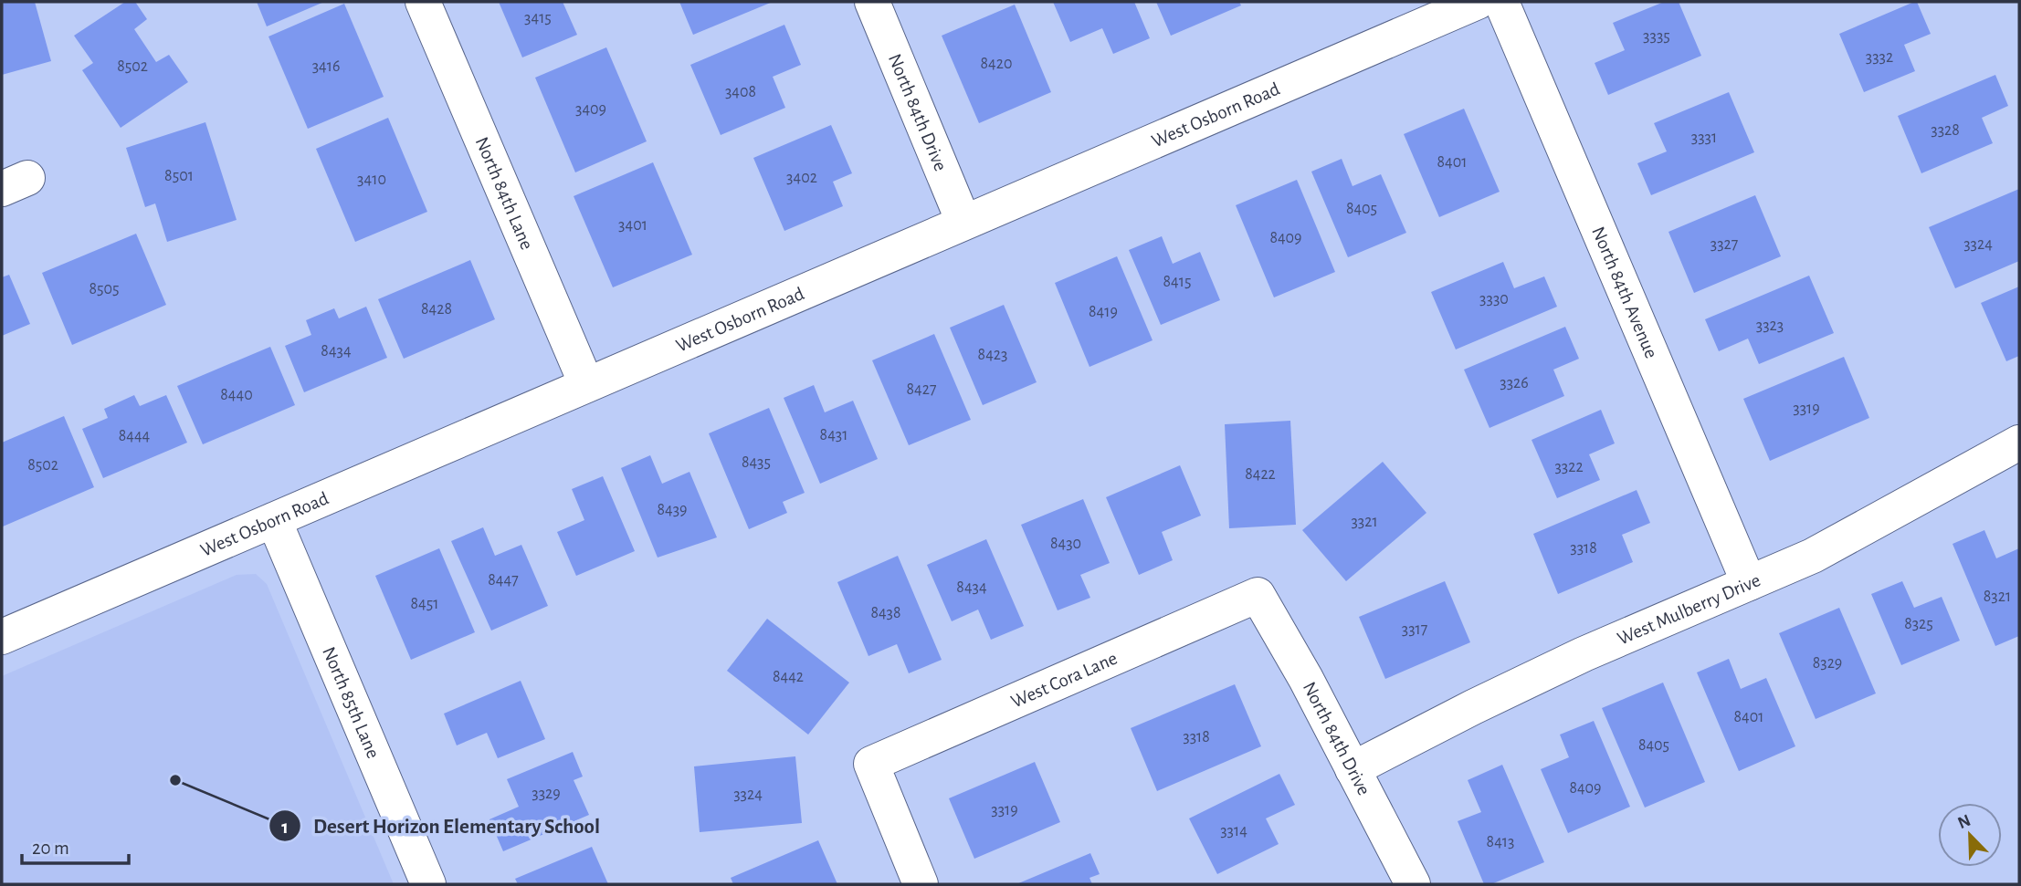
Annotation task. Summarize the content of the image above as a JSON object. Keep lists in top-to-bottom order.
{
  "streets": {
    "street": [
      "North 84th Drive",
      "West Osborn Road",
      "North 84th Lane",
      "North 84th Avenue",
      "West Mulberry Drive",
      "West Cora Lane",
      "North 85th Lane"
    ]
  },
  "crossings": [
    ["North 84th Drive", "West Osborn Road"],
    ["North 84th Drive", "West Mulberry Drive"],
    ["North 84th Drive", "West Cora Lane"],
    ["West Osborn Road", "North 84th Lane"],
    ["West Osborn Road", "North 85th Lane"],
    ["North 84th Avenue", "West Mulberry Drive"]
  ],
  "places": ["Desert Horizon Elementary School"],
  "house_numbers": [
    "3415",
    "3335",
    "3332",
    "8420",
    "8502",
    "3416",
    "3408",
    "3409",
    "3328",
    "3331",
    "8401",
    "8501",
    "3402",
    "3410",
    "8405",
    "3401",
    "8409",
    "3327",
    "3324",
    "8415",
    "8505",
    "3330",
    "8428",
    "8419",
    "3323",
    "8434",
    "8423",
    "3326",
    "8427",
    "8440",
    "3319",
    "8431",
    "8444",
    "8435",
    "8502",
    "3322",
    "8422",
    "8439",
    "3321",
    "8430",
    "3318",
    "8447",
    "8434",
    "8321",
    "8451",
    "8438",
    "8325",
    "3317",
    "8329",
    "8442",
    "8401",
    "3318",
    "8405",
    "8409",
    "3329",
    "3324",
    "3319",
    "3314",
    "8413"
  ],
  "scale_bar": "20 m",
  "north": "top left"
}
